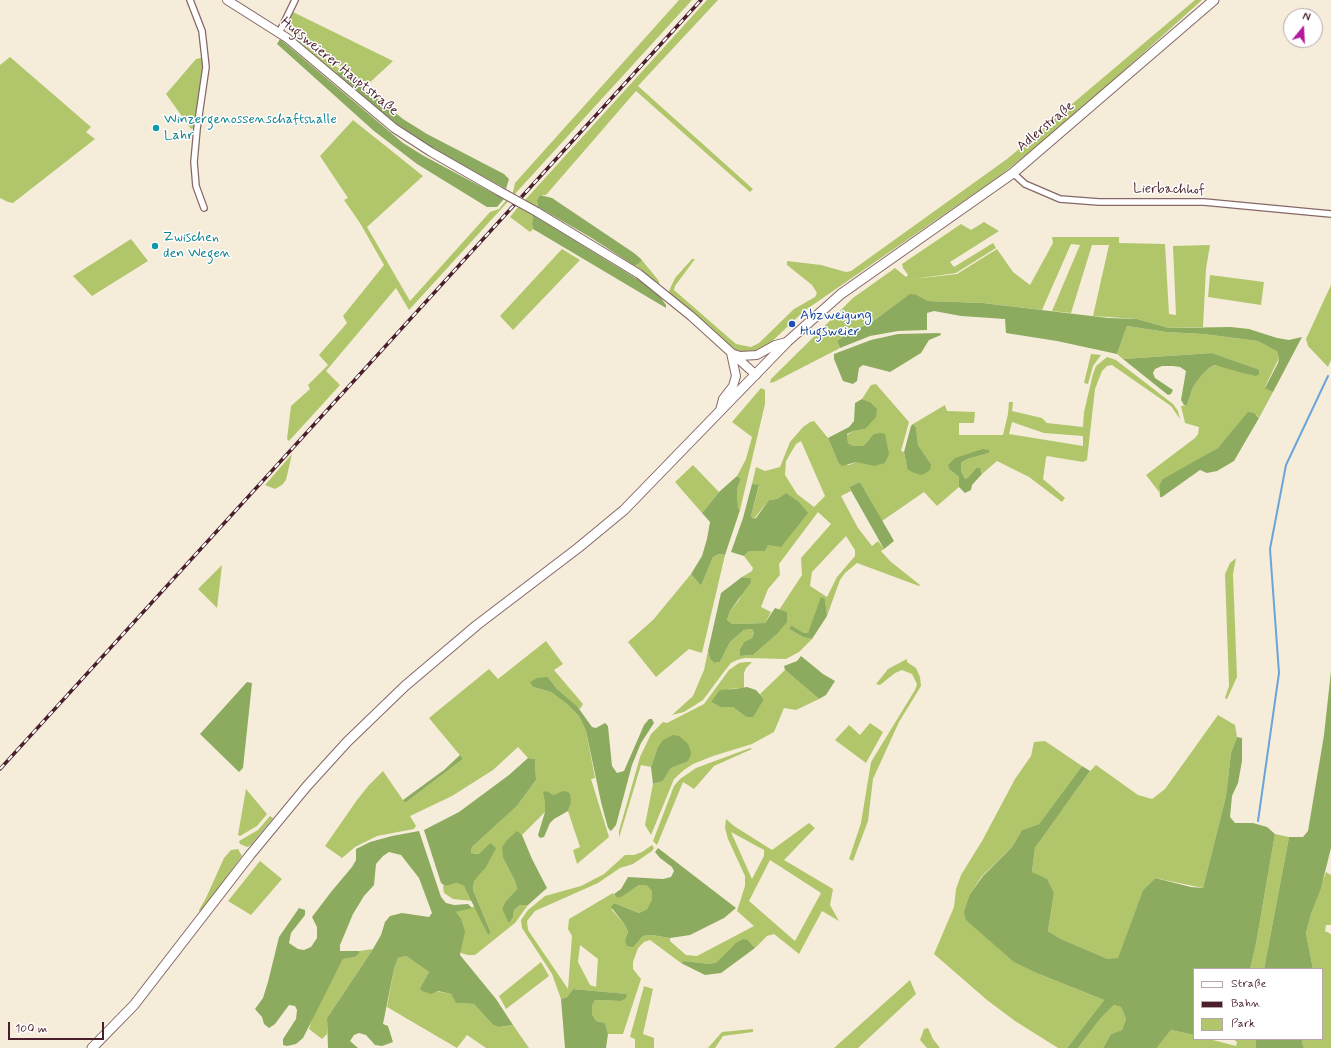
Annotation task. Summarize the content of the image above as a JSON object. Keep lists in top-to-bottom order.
{
  "streets": {
    "main road": ["Adlerstraße"],
    "street": ["Hugsweierer Hauptstraße", "Lierbachhof"]
  },
  "crossings": [
    ["Hugsweierer Hauptstraße", "Adlerstraße"],
    ["Adlerstraße", "Lierbachhof"]
  ],
  "places": ["Winzergenossenschaftshalle Lahr", "Zwischen den Wegen", "Abzweigung Hugsweier"],
  "legend": ["Straße", "Bahn", "Park"],
  "scale_bar": "100 m",
  "north": "top"
}
